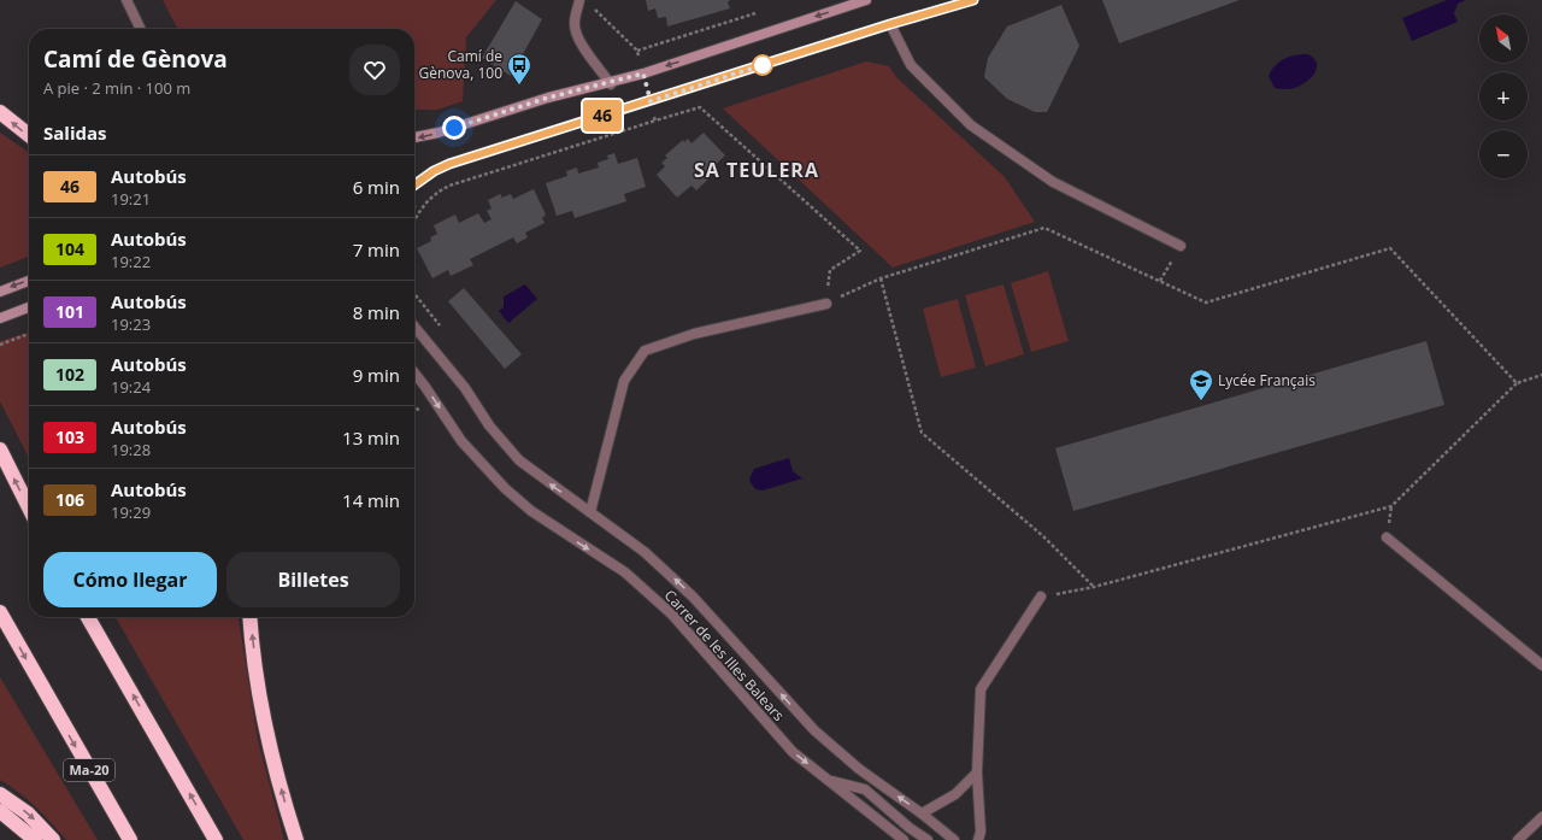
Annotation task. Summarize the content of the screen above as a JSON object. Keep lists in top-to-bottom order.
{
  "streets": {
    "highway": ["Ma-20"],
    "street": ["Carrer de les Illes Balears"]
  },
  "districts": ["SA TEULERA"],
  "places": {
    "bus stop": ["Camí de Gènova, 100"],
    "school or university": ["Lycée Français"]
  },
  "lines": ["bus line 46"],
  "north": "top left",
  "page": {
    "on_map": "46",
    "map_buttons": ["+", "−"],
    "heading": [
      ["Camí de Gènova", "A pie · 2 min · 100 m"],
      "Salidas"
    ],
    "list": [
      {
        "mark": "46",
        "name": "Autobús",
        "note": "19:21",
        "value": "6 min"
      },
      {
        "mark": "104",
        "name": "Autobús",
        "note": "19:22",
        "value": "7 min"
      },
      {
        "mark": "101",
        "name": "Autobús",
        "note": "19:23",
        "value": "8 min"
      },
      {
        "mark": "102",
        "name": "Autobús",
        "note": "19:24",
        "value": "9 min"
      },
      {
        "mark": "103",
        "name": "Autobús",
        "note": "19:28",
        "value": "13 min"
      },
      {
        "mark": "106",
        "name": "Autobús",
        "note": "19:29",
        "value": "14 min"
      }
    ],
    "buttons": ["Cómo llegar", "Billetes"]
  }
}
